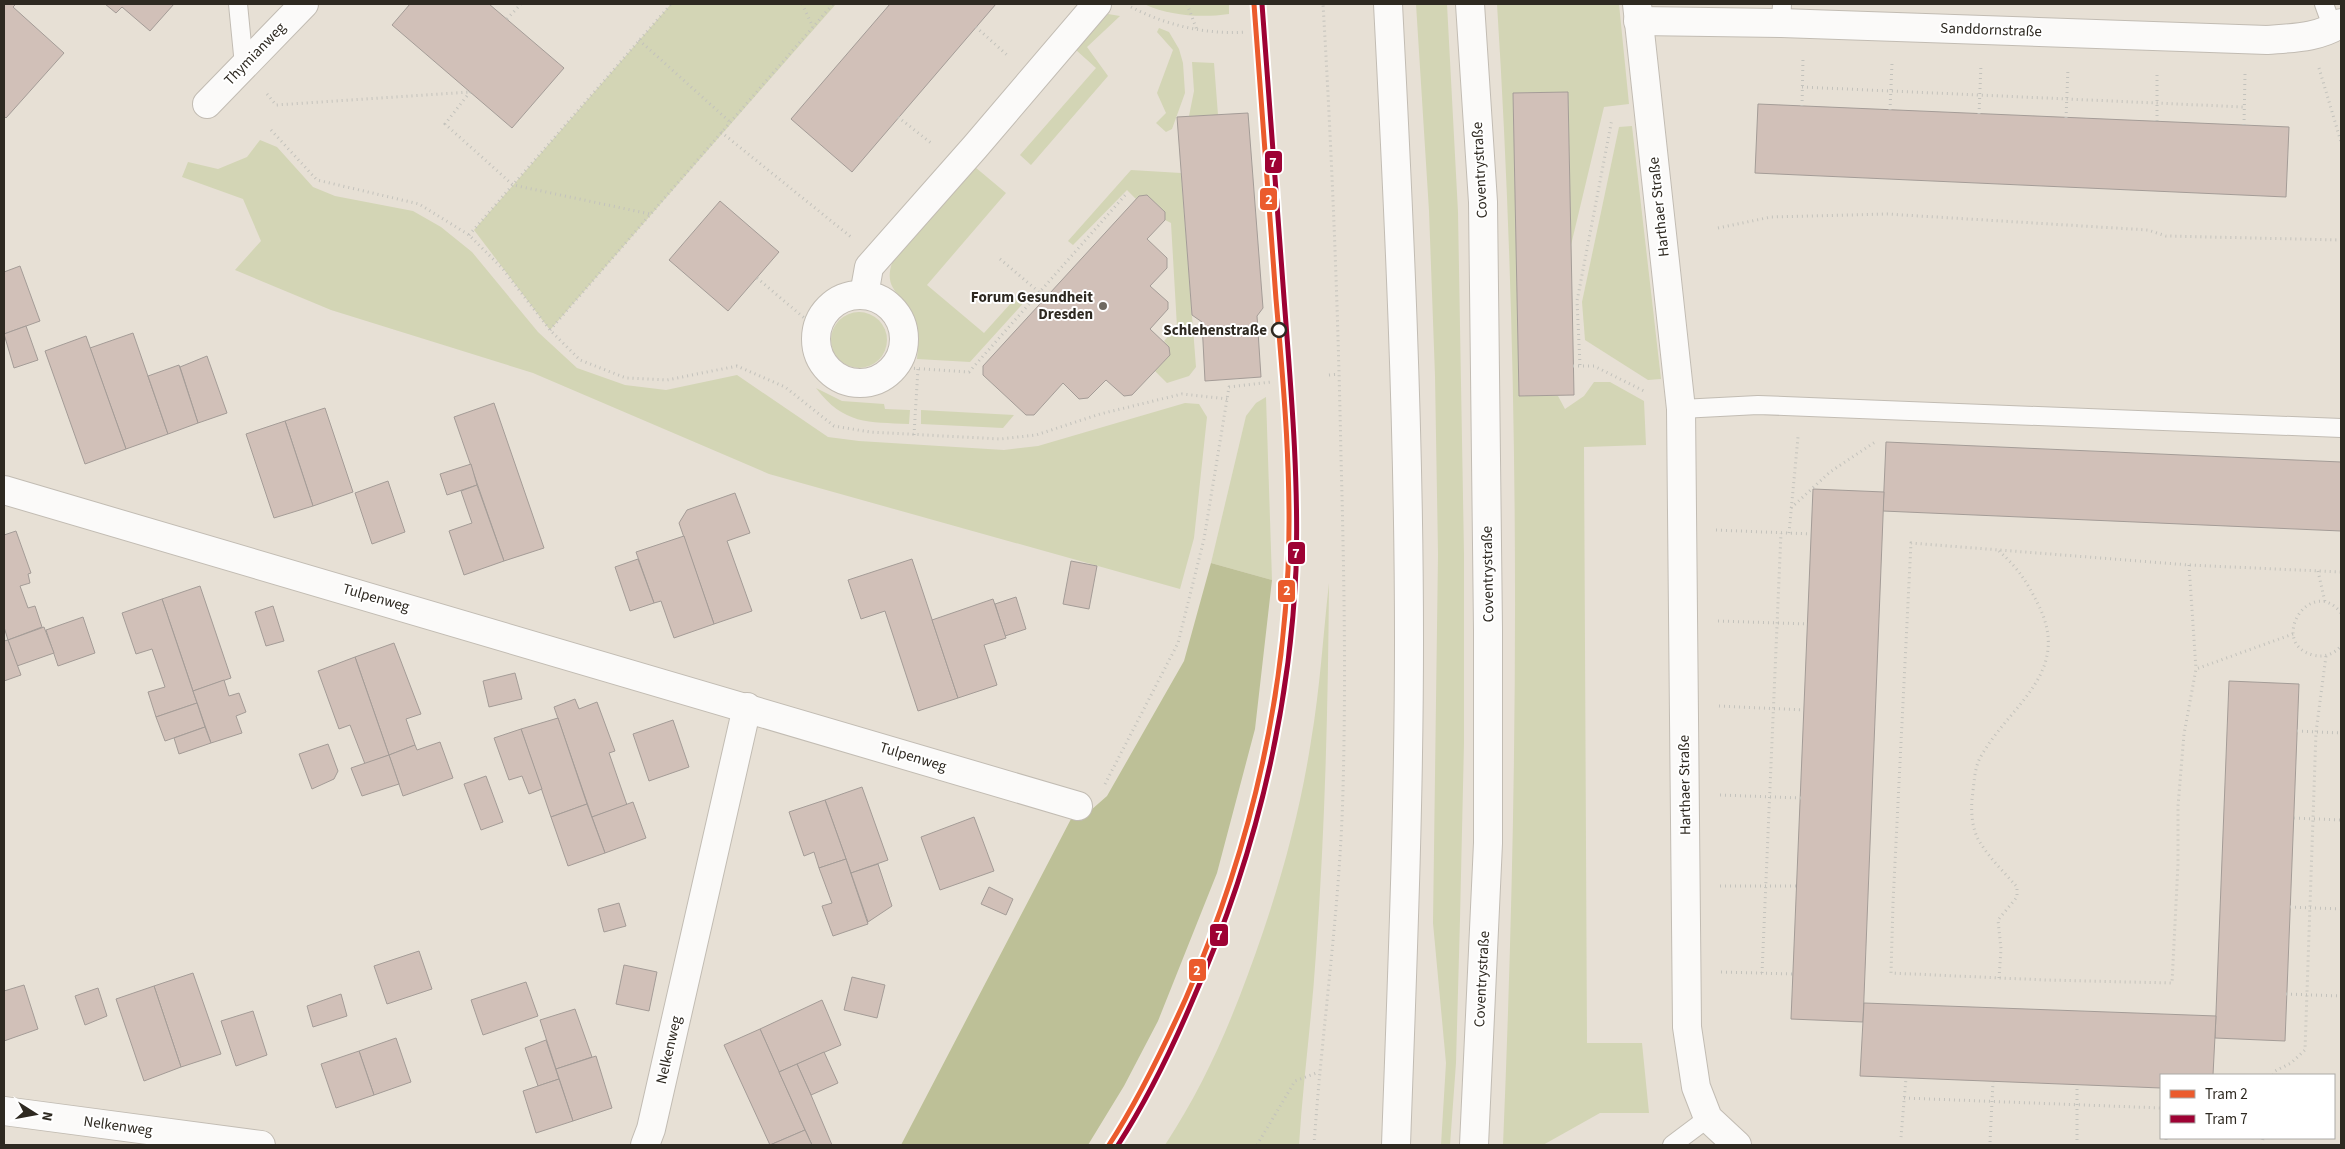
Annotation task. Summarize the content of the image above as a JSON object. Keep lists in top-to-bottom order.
{
  "streets": {
    "street": [
      "Sanddornstraße",
      "Thymianweg",
      "Coventrystraße",
      "Harthaer Straße",
      "Tulpenweg",
      "Nelkenweg"
    ]
  },
  "crossings": [
    ["Sanddornstraße", "Harthaer Straße"],
    ["Tulpenweg", "Nelkenweg"]
  ],
  "places": ["Forum Gesundheit Dresden", "Schlehenstraße"],
  "lines": ["tram line 2", "tram line 7"],
  "legend": ["Tram 2", "Tram 7"],
  "north": "right"
}
